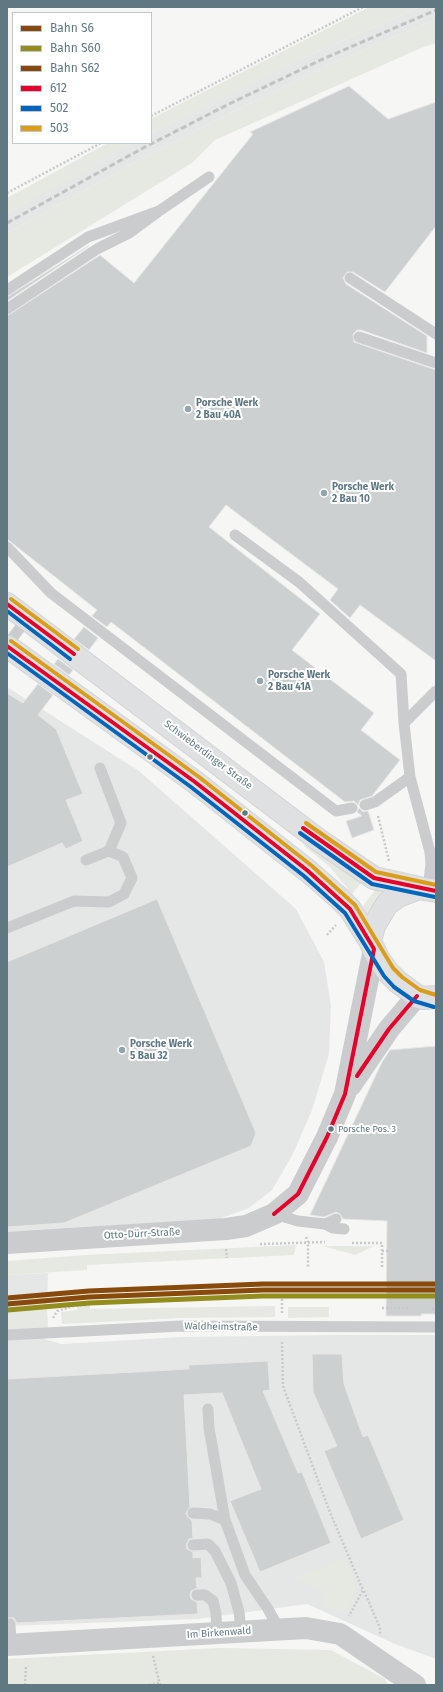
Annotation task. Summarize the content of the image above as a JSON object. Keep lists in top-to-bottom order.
{
  "streets": {
    "main road": ["Schwieberdinger Straße"],
    "street": ["Otto-Dürr-Straße", "Im Birkenwald"],
    "lane": ["Waldheimstraße"]
  },
  "places": [
    "Porsche Werk 2 Bau 40A",
    "Porsche Werk 2 Bau 10",
    "Porsche Werk 2 Bau 41A",
    "Porsche Werk 5 Bau 32",
    "Porsche Pos. 3"
  ],
  "lines": [
    "transit line 503",
    "transit line 612",
    "transit line 502",
    "rail line S62",
    "rail line S6",
    "rail line S60"
  ],
  "legend": [
    "Bahn S6",
    "Bahn S60",
    "Bahn S62",
    "612",
    "502",
    "503"
  ]
}
